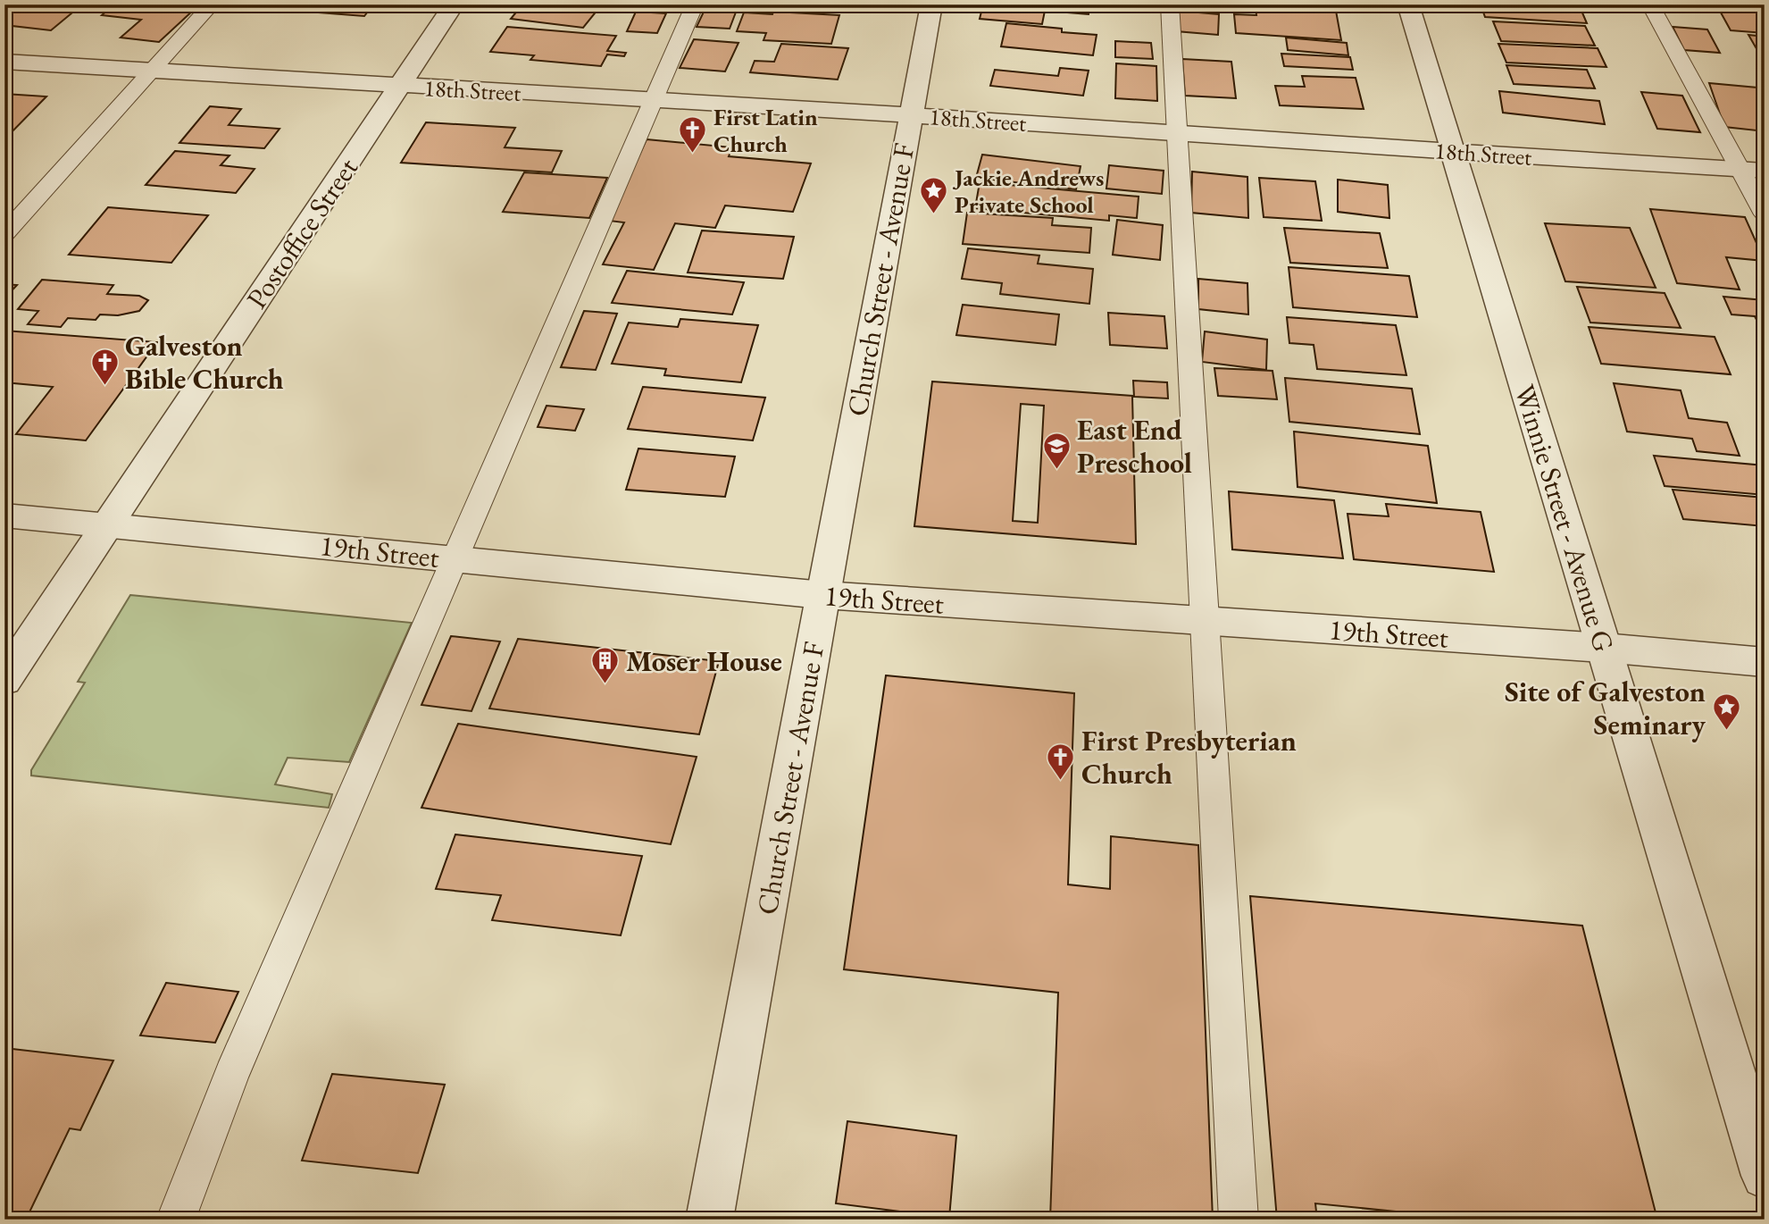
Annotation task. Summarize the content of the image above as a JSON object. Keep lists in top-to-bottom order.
{
  "streets": {
    "street": [
      "18th Street",
      "Postoffice Street",
      "Church Street - Avenue F",
      "Winnie Street - Avenue G",
      "19th Street"
    ]
  },
  "crossings": [
    ["18th Street", "Postoffice Street"],
    ["18th Street", "Church Street - Avenue F"],
    ["18th Street", "Winnie Street - Avenue G"],
    ["Postoffice Street", "19th Street"],
    ["Church Street - Avenue F", "19th Street"],
    ["Winnie Street - Avenue G", "19th Street"]
  ],
  "places": {
    "church": ["First Latin Church", "Galveston Bible Church", "First Presbyterian Church"],
    "place": ["Jackie Andrews Private School", "Site of Galveston Seminary"],
    "school or university": ["East End Preschool"],
    "building": ["Moser House"]
  }
}
